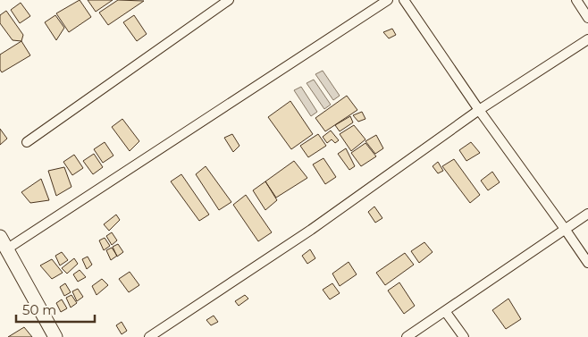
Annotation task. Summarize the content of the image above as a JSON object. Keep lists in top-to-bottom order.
{
  "scale_bar": "50 m"
}
